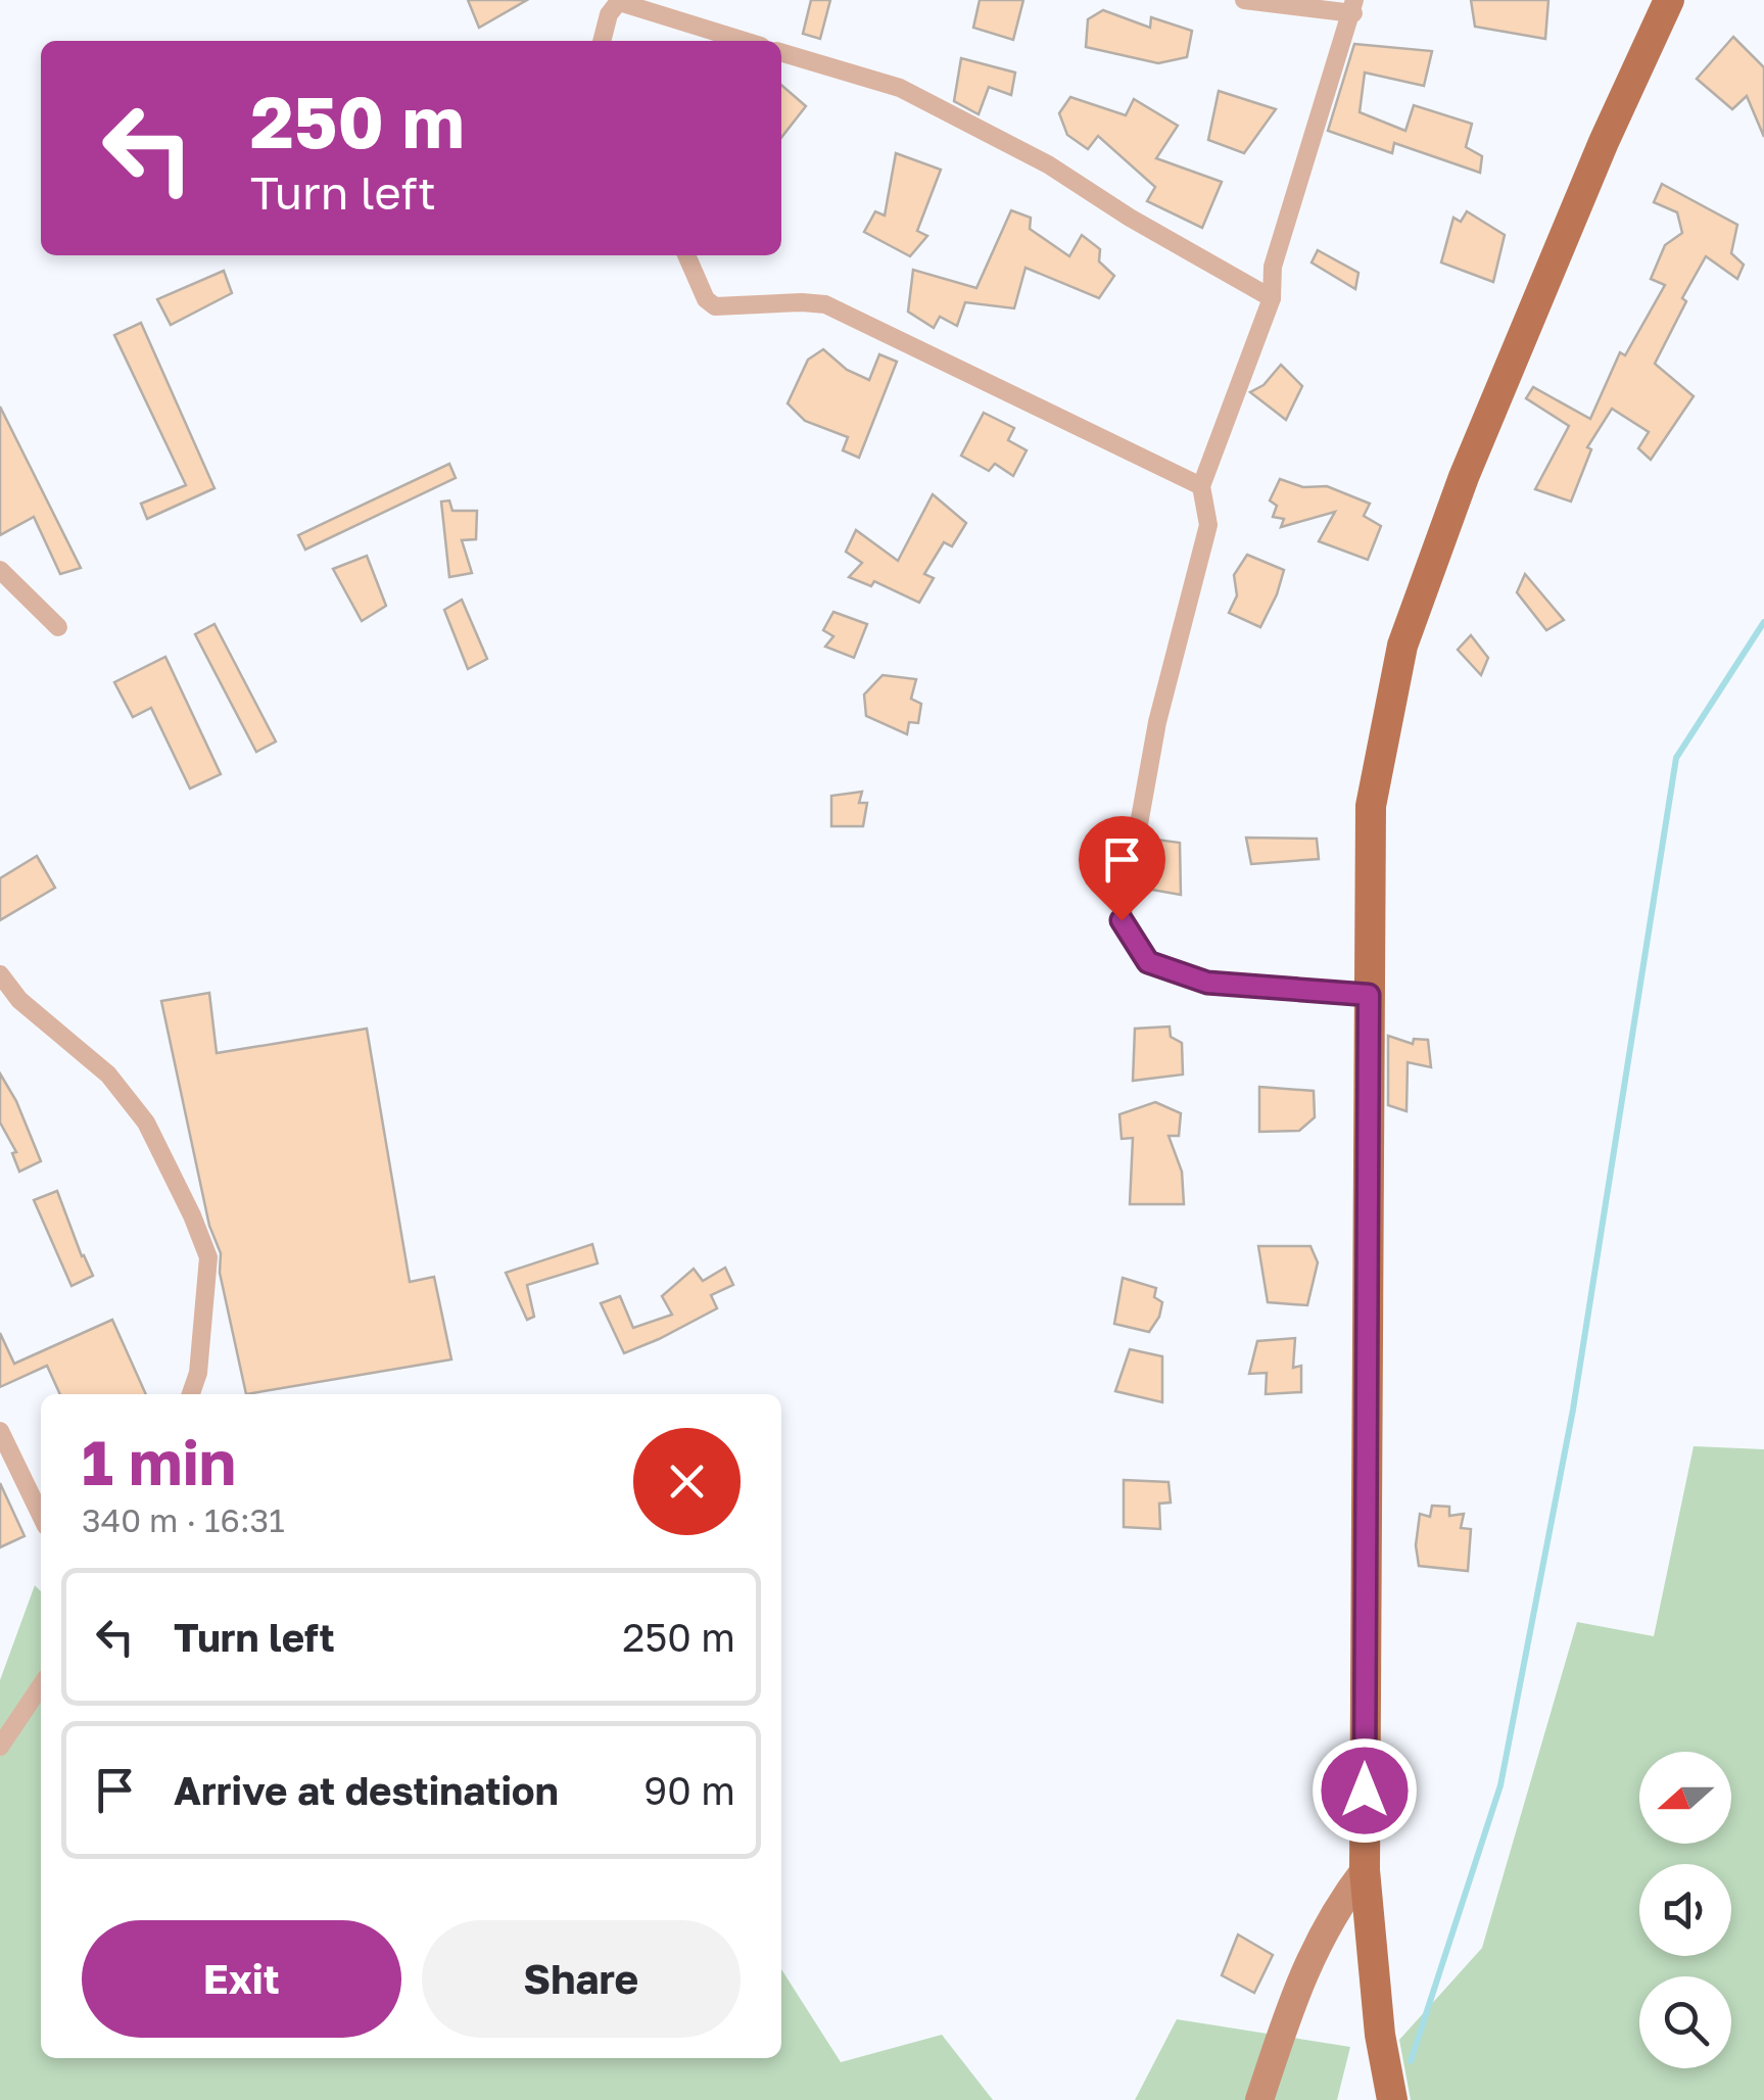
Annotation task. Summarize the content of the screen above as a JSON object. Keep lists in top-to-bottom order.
{
  "north": "left",
  "page": {
    "turn": ["250 m", "Turn left"],
    "heading": ["1 min", "340 m · 16:31"],
    "list": [
      {
        "name": "Turn left",
        "value": "250 m"
      },
      {
        "name": "Arrive at destination",
        "value": "90 m"
      }
    ],
    "buttons": ["Exit", "Share"]
  }
}
